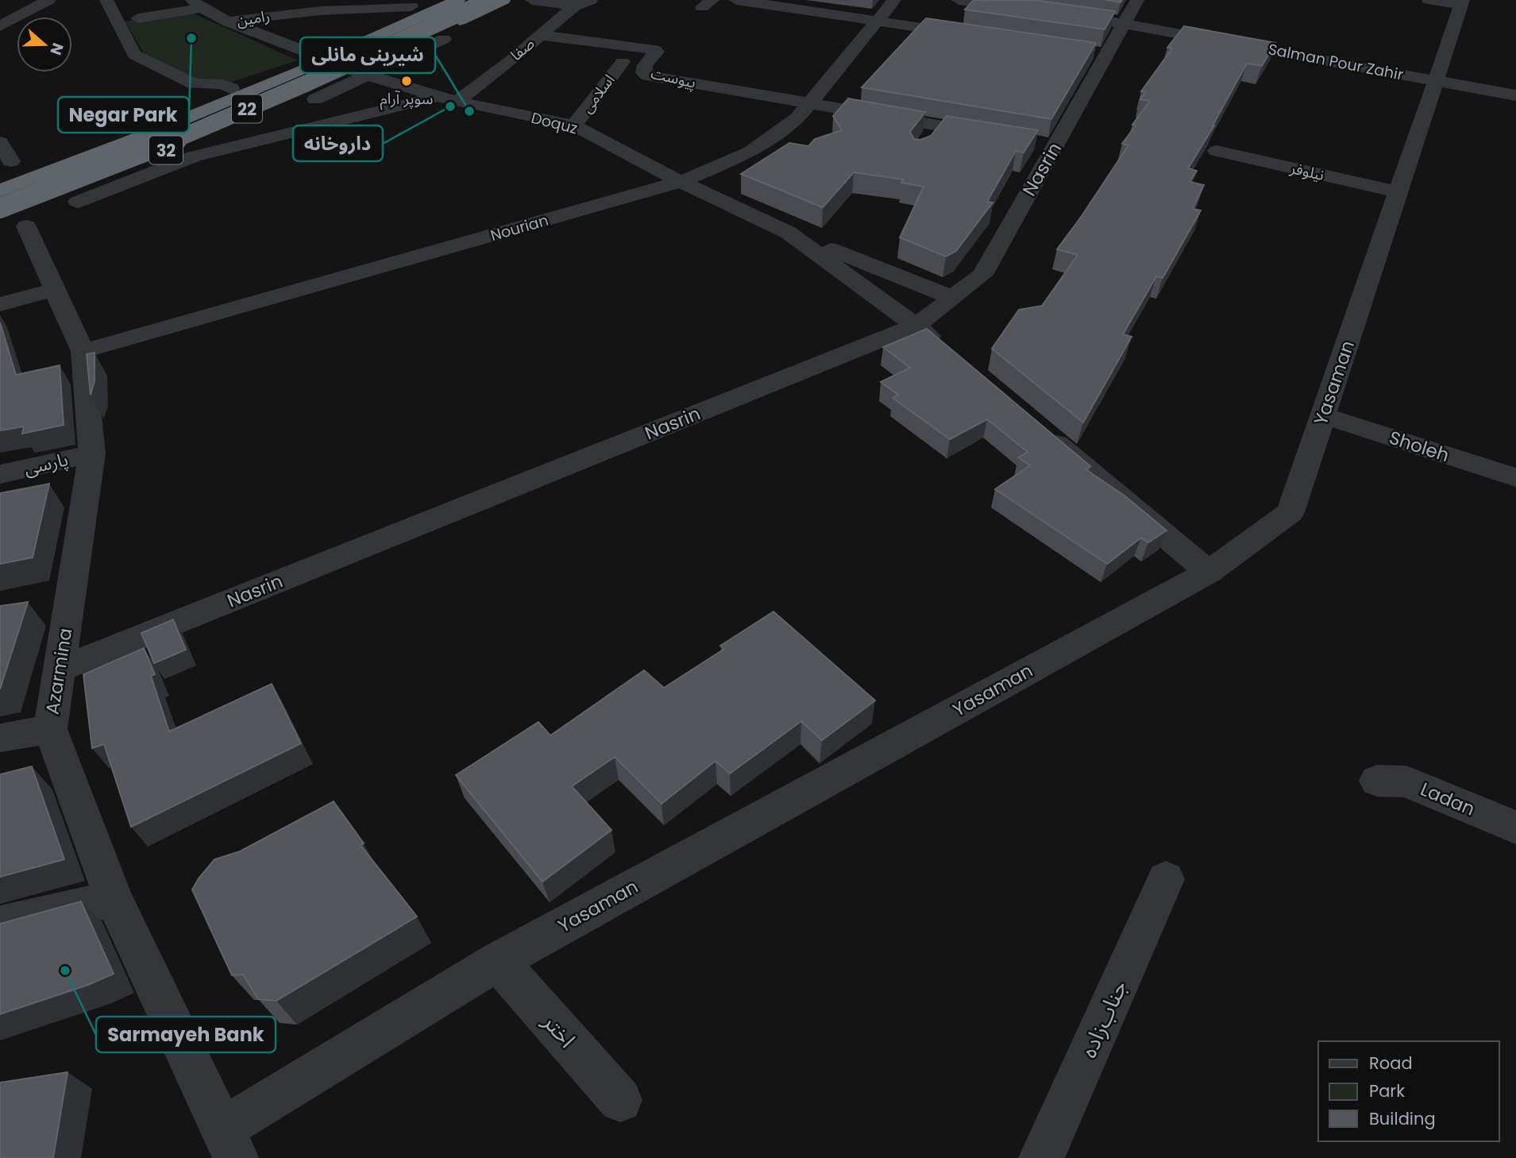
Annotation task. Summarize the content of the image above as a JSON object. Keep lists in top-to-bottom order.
{
  "streets": {
    "highway": ["22", "32"],
    "street": [
      "رامین",
      "صفا",
      "Salman Pour Zahir",
      "پیوست",
      "اسلامی",
      "Doquz",
      "Nasrin",
      "نیلوفر",
      "Nourian",
      "Yasaman",
      "Sholeh",
      "پارسی",
      "Azarmina",
      "Ladan",
      "جناب‌زاده",
      "اختر"
    ]
  },
  "crossings": [
    ["رامین", "Doquz"],
    ["صفا", "پیوست"],
    ["صفا", "Doquz"],
    ["Salman Pour Zahir", "Nasrin"],
    ["Salman Pour Zahir", "Yasaman"],
    ["پیوست", "Nourian"],
    ["اسلامی", "Doquz"],
    ["22", "32"],
    ["Doquz", "32"],
    ["Doquz", "Nasrin"],
    ["Doquz", "Nourian"],
    ["Nasrin", "Azarmina"],
    ["نیلوفر", "Yasaman"],
    ["Nourian", "Azarmina"],
    ["Yasaman", "Sholeh"],
    ["Yasaman", "Azarmina"],
    ["Yasaman", "اختر"],
    ["پارسی", "Azarmina"]
  ],
  "places": [
    "Negar Park",
    "سوپر آرام",
    "داروخانه",
    "شیرینی مانلی",
    "Sarmayeh Bank"
  ],
  "legend": ["Road", "Park", "Building"],
  "north": "right"
}
